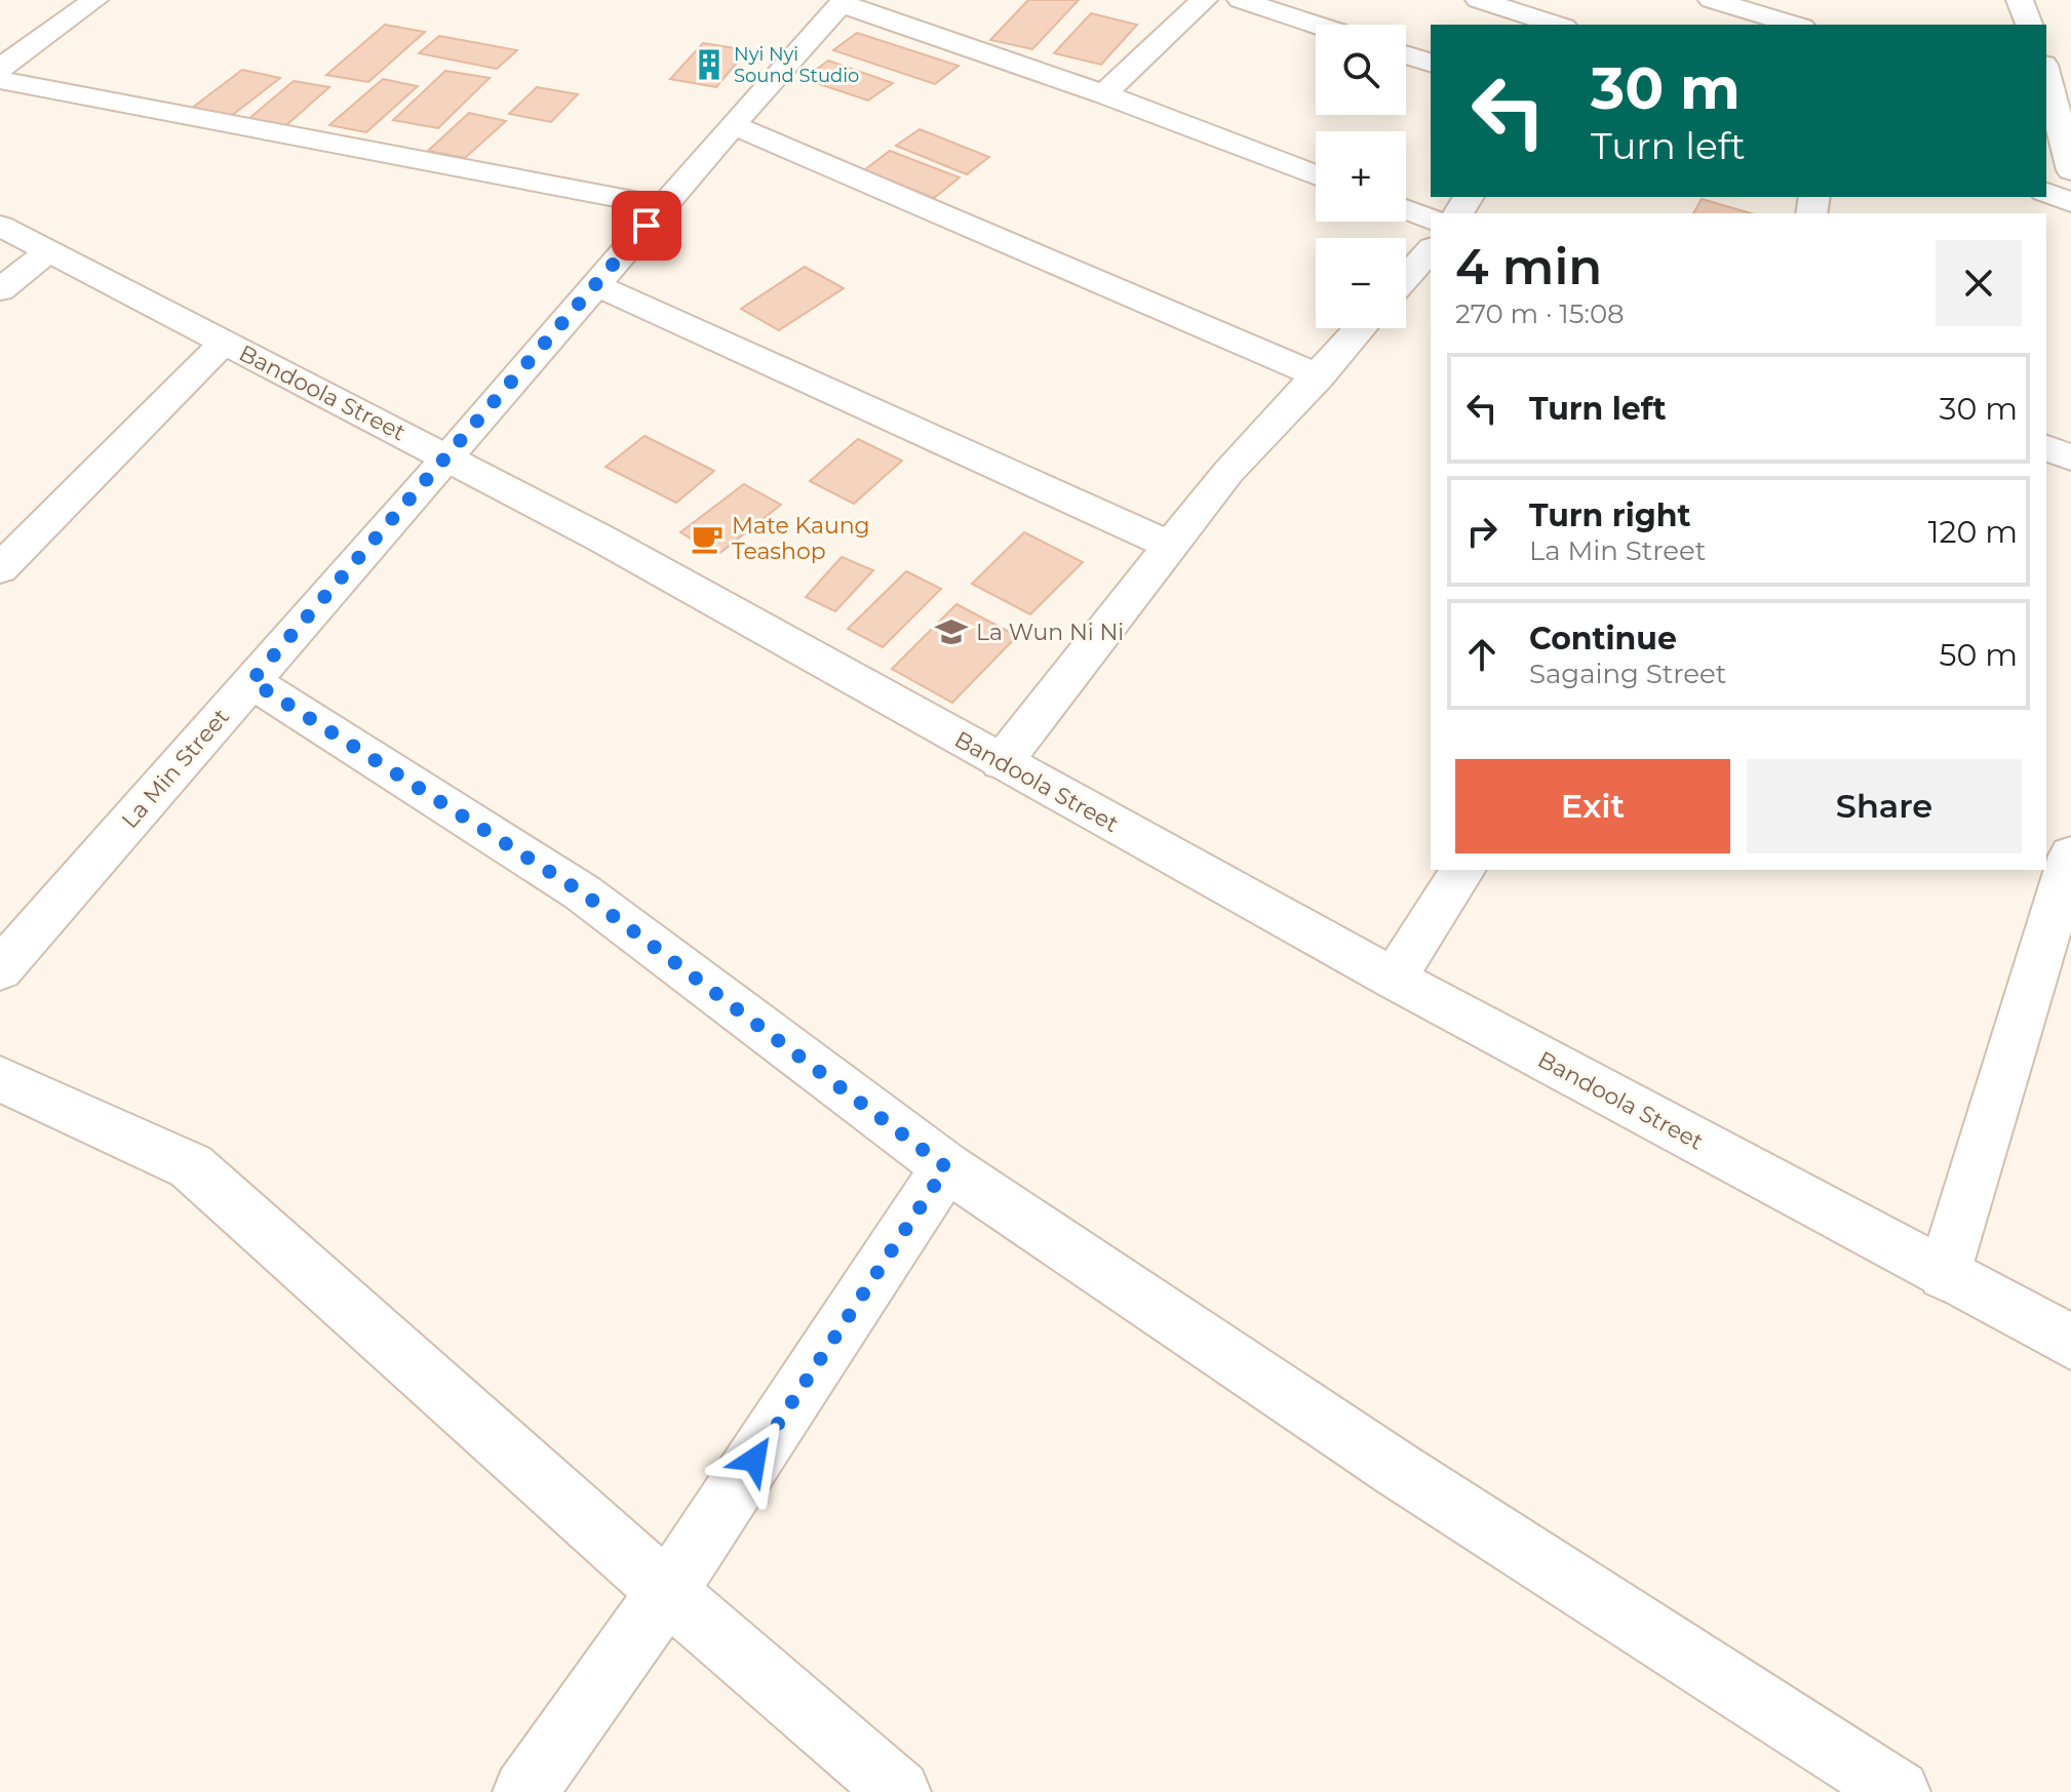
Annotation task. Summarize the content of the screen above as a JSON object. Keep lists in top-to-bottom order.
{
  "streets": {
    "street": ["Bandoola Street", "La Min Street"]
  },
  "crossings": [
    ["Bandoola Street", "La Min Street"]
  ],
  "places": {
    "building": ["Nyi Nyi Sound Studio"],
    "cafe": ["Mate Kaung Teashop"],
    "school or university": ["La Wun Ni Ni"]
  },
  "page": {
    "map_buttons": ["+", "−"],
    "turn": ["30 m", "Turn left"],
    "heading": ["4 min", "270 m · 15:08"],
    "list": [
      {
        "name": "Turn left",
        "value": "30 m"
      },
      {
        "name": "Turn right",
        "note": "La Min Street",
        "value": "120 m"
      },
      {
        "name": "Continue",
        "note": "Sagaing Street",
        "value": "50 m"
      }
    ],
    "buttons": ["Exit", "Share"]
  }
}
